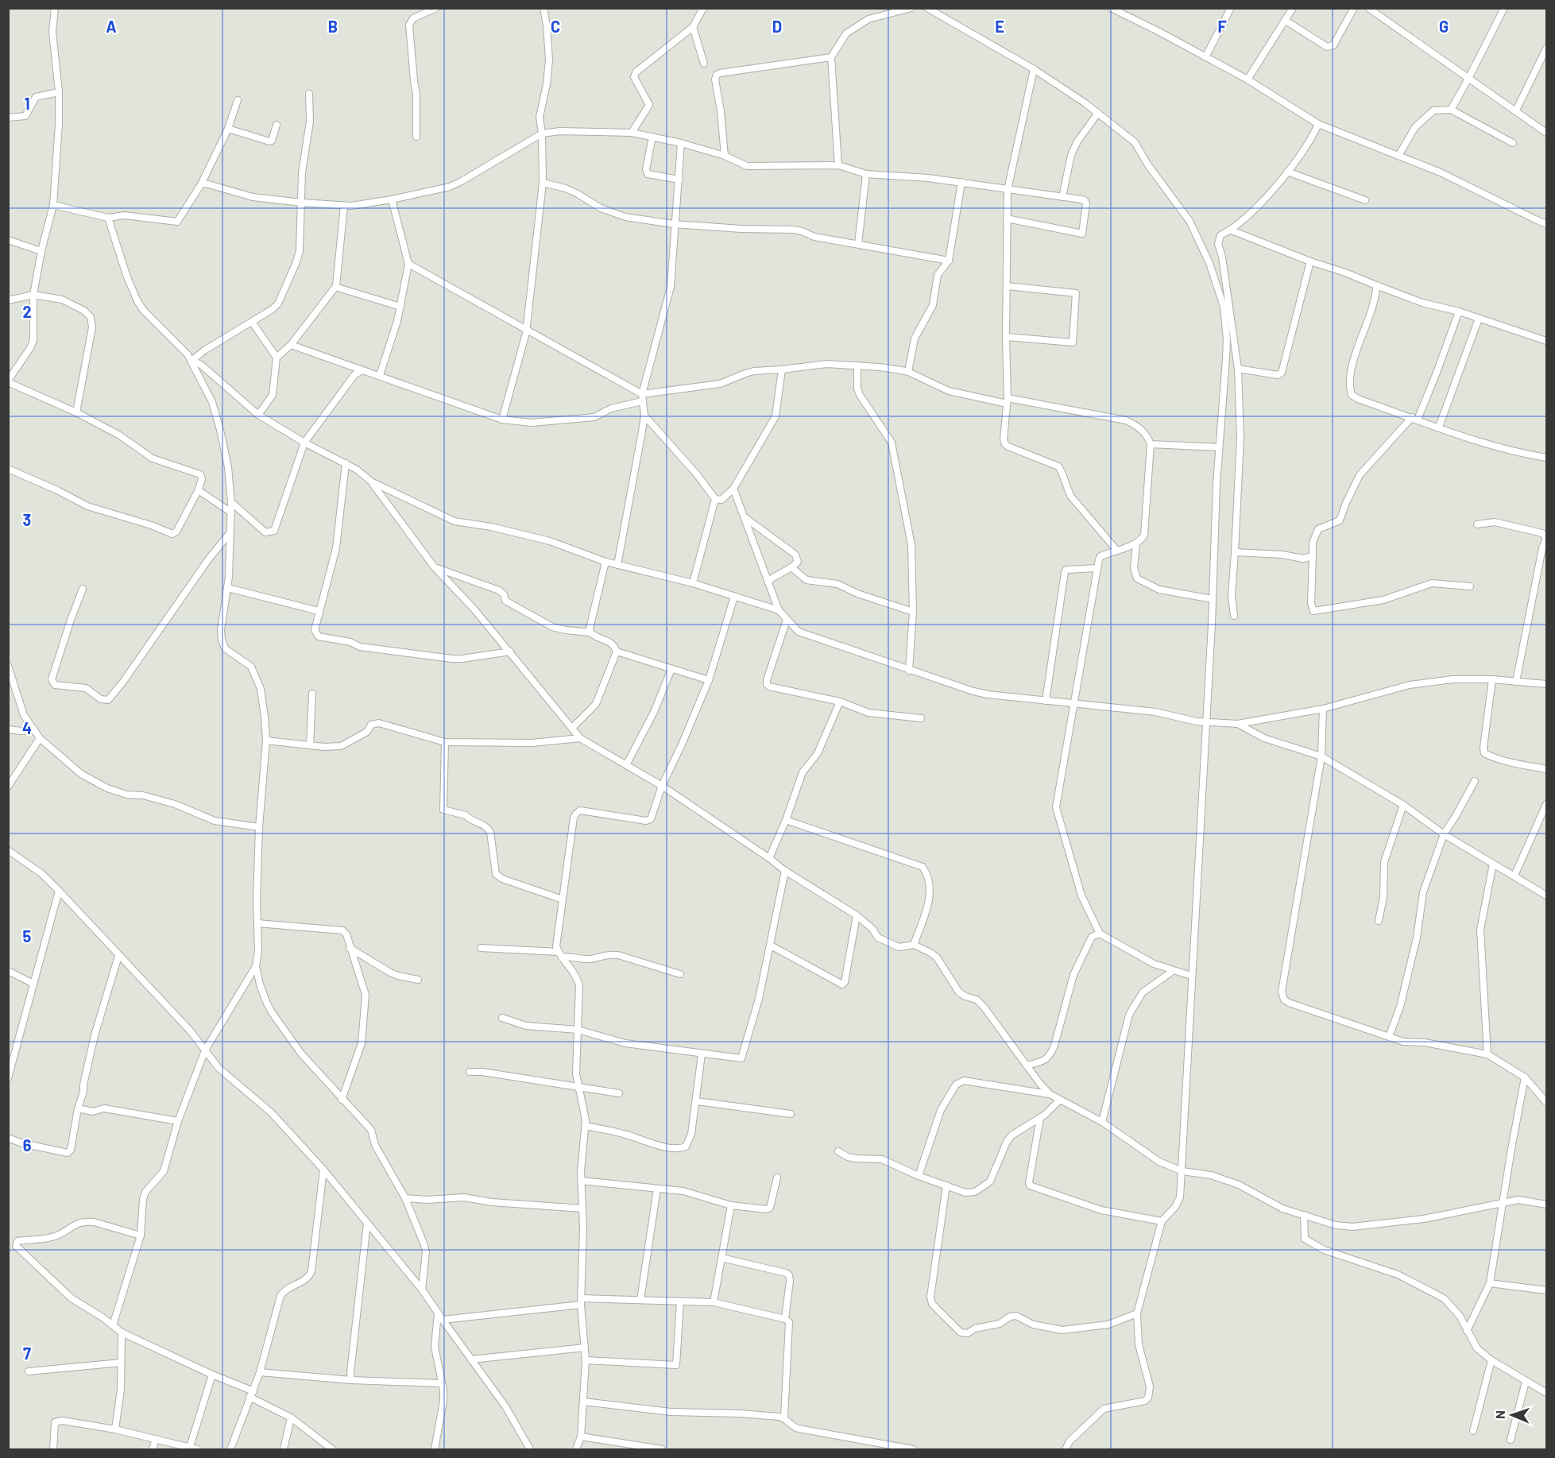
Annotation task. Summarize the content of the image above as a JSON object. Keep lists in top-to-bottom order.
{
  "north": "left",
  "grid": {
    "columns": [
      "A",
      "B",
      "C",
      "D",
      "E",
      "F",
      "G"
    ],
    "rows": [
      "1",
      "2",
      "3",
      "4",
      "5",
      "6",
      "7"
    ]
  }
}
